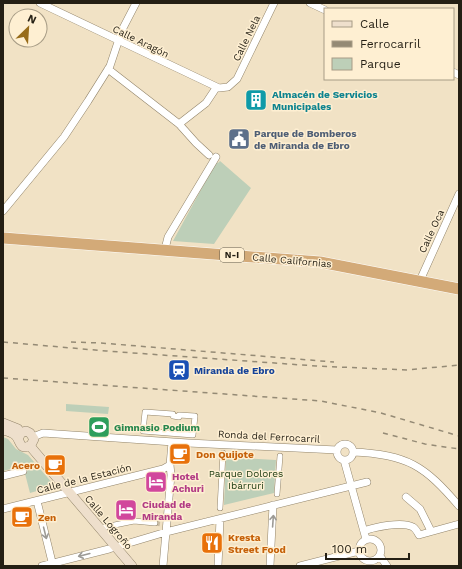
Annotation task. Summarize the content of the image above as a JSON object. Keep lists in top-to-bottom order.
{
  "streets": {
    "highway": ["N-I", "Calle Californias"],
    "main road": ["Calle Logroño"],
    "street": [
      "Calle Nela",
      "Calle Aragón",
      "Calle Oca",
      "Ronda del Ferrocarril",
      "Calle de la Estación"
    ]
  },
  "crossings": [
    ["Calle Nela", "Calle Aragón"],
    ["Calle Oca", "Calle Californias"],
    ["Ronda del Ferrocarril", "Calle Logroño"],
    ["Calle de la Estación", "Calle Logroño"]
  ],
  "parks": ["Parque Dolores Ibárruri"],
  "places": {
    "building": ["Almacén de Servicios Municipales"],
    "public building": ["Parque de Bomberos de Miranda de Ebro"],
    "station": ["Miranda de Ebro"],
    "sports": ["Gimnasio Podium"],
    "cafe": ["Don Quijote", "Acero", "Zen"],
    "hotel": ["Hotel Achuri", "Ciudad de Miranda"],
    "restaurant": ["Kresta Street Food"]
  },
  "legend": ["Calle", "Ferrocarril", "Parque"],
  "scale_bar": "100 m",
  "north": "top right"
}
